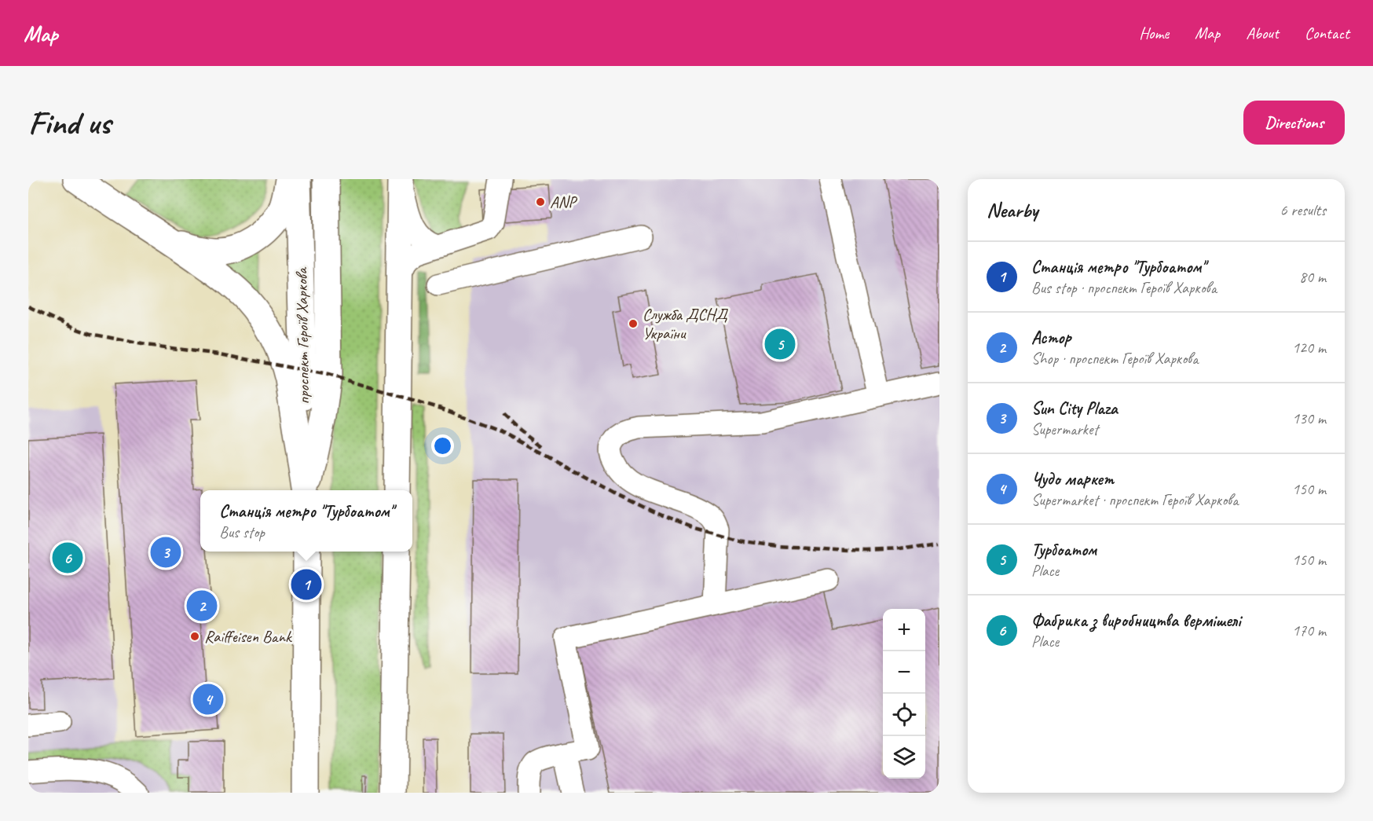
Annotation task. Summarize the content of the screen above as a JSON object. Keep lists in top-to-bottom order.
{
  "streets": {
    "main road": ["проспект Героїв Харкова"]
  },
  "places": ["ANP", "Служба ДСНД України", "Raiffeisen Bank"],
  "page": {
    "header": "Map",
    "nav": [
      "Home",
      "Map",
      "About",
      "Contact"
    ],
    "buttons": "Directions",
    "title": "Find us",
    "heading": ["Nearby", "6 results"],
    "list": [
      {
        "mark": "1",
        "name": "Станція метро \"Турбоатом\"",
        "note": "Bus stop · проспект Героїв Харкова",
        "value": "80 m"
      },
      {
        "mark": "2",
        "name": "Астор",
        "note": "Shop · проспект Героїв Харкова",
        "value": "120 m"
      },
      {
        "mark": "3",
        "name": "Sun City Plaza",
        "note": "Supermarket",
        "value": "130 m"
      },
      {
        "mark": "4",
        "name": "Чудо маркет",
        "note": "Supermarket · проспект Героїв Харкова",
        "value": "150 m"
      },
      {
        "mark": "5",
        "name": "Турбоатом",
        "note": "Place",
        "value": "150 m"
      },
      {
        "mark": "6",
        "name": "Фабрика з виробництва вермішелі",
        "note": "Place",
        "value": "170 m"
      }
    ],
    "pins": [
      "5",
      "3",
      "6",
      "1",
      "2",
      "4"
    ],
    "popup": ["Станція метро \"Турбоатом\"", "Bus stop"],
    "map_buttons": ["+", "−"]
  }
}
